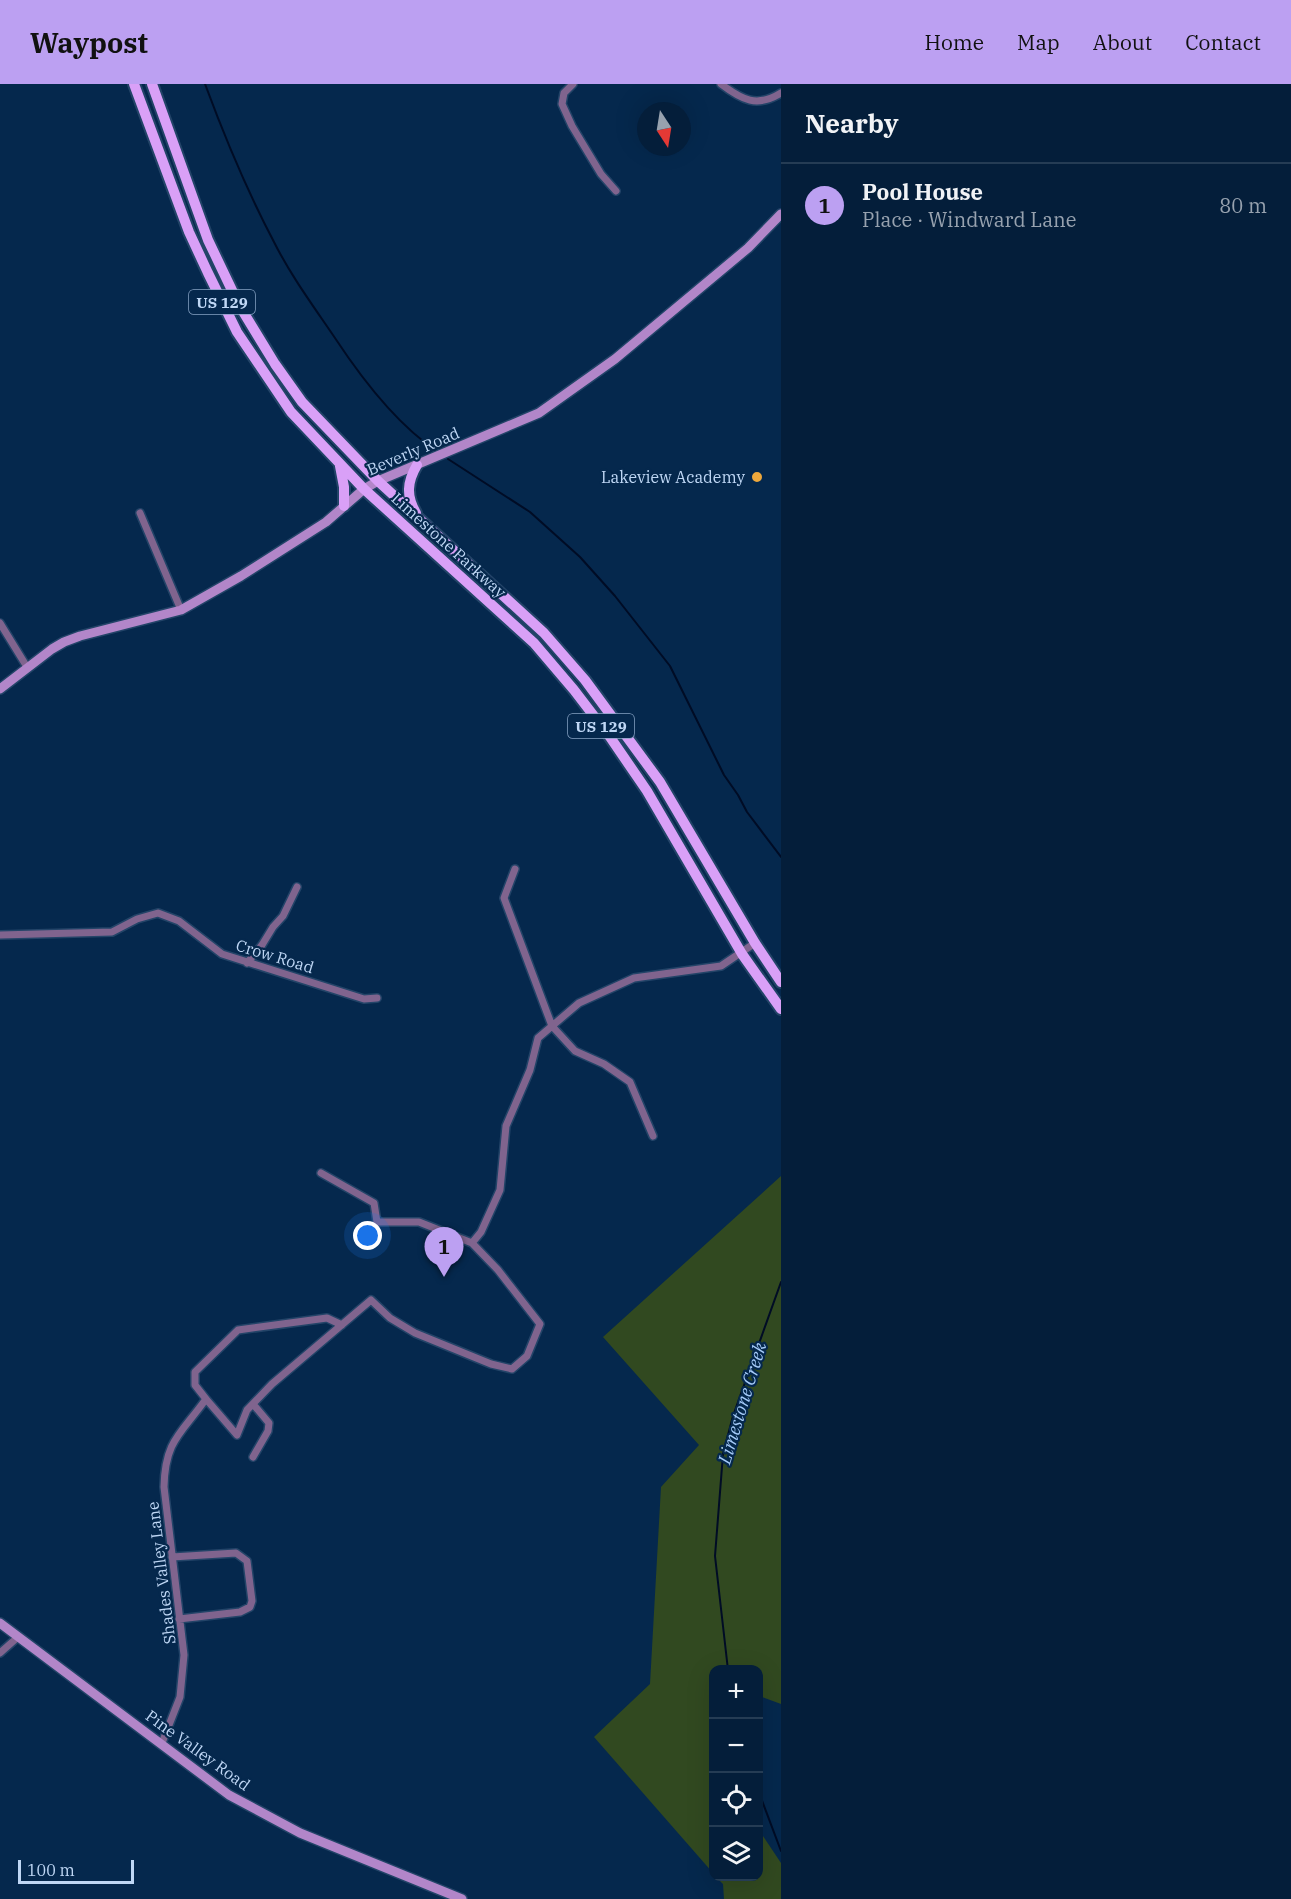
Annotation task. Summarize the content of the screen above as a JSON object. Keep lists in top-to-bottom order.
{
  "streets": {
    "main road": ["US 129", "Limestone Parkway"],
    "street": [
      "Beverly Road",
      "Crow Road",
      "Shades Valley Lane",
      "Pine Valley Road"
    ]
  },
  "crossings": [
    ["Beverly Road", "Limestone Parkway"],
    ["Shades Valley Lane", "Pine Valley Road"]
  ],
  "water": ["Limestone Creek"],
  "places": ["Lakeview Academy"],
  "scale_bar": "100 m",
  "north": "bottom",
  "page": {
    "header": "Waypost",
    "nav": [
      "Home",
      "Map",
      "About",
      "Contact"
    ],
    "heading": "Nearby",
    "list": [
      {
        "mark": "1",
        "name": "Pool House",
        "note": "Place · Windward Lane",
        "value": "80 m"
      }
    ],
    "pins": "1",
    "map_buttons": ["+", "−"],
    "scale": "100 m"
  }
}
